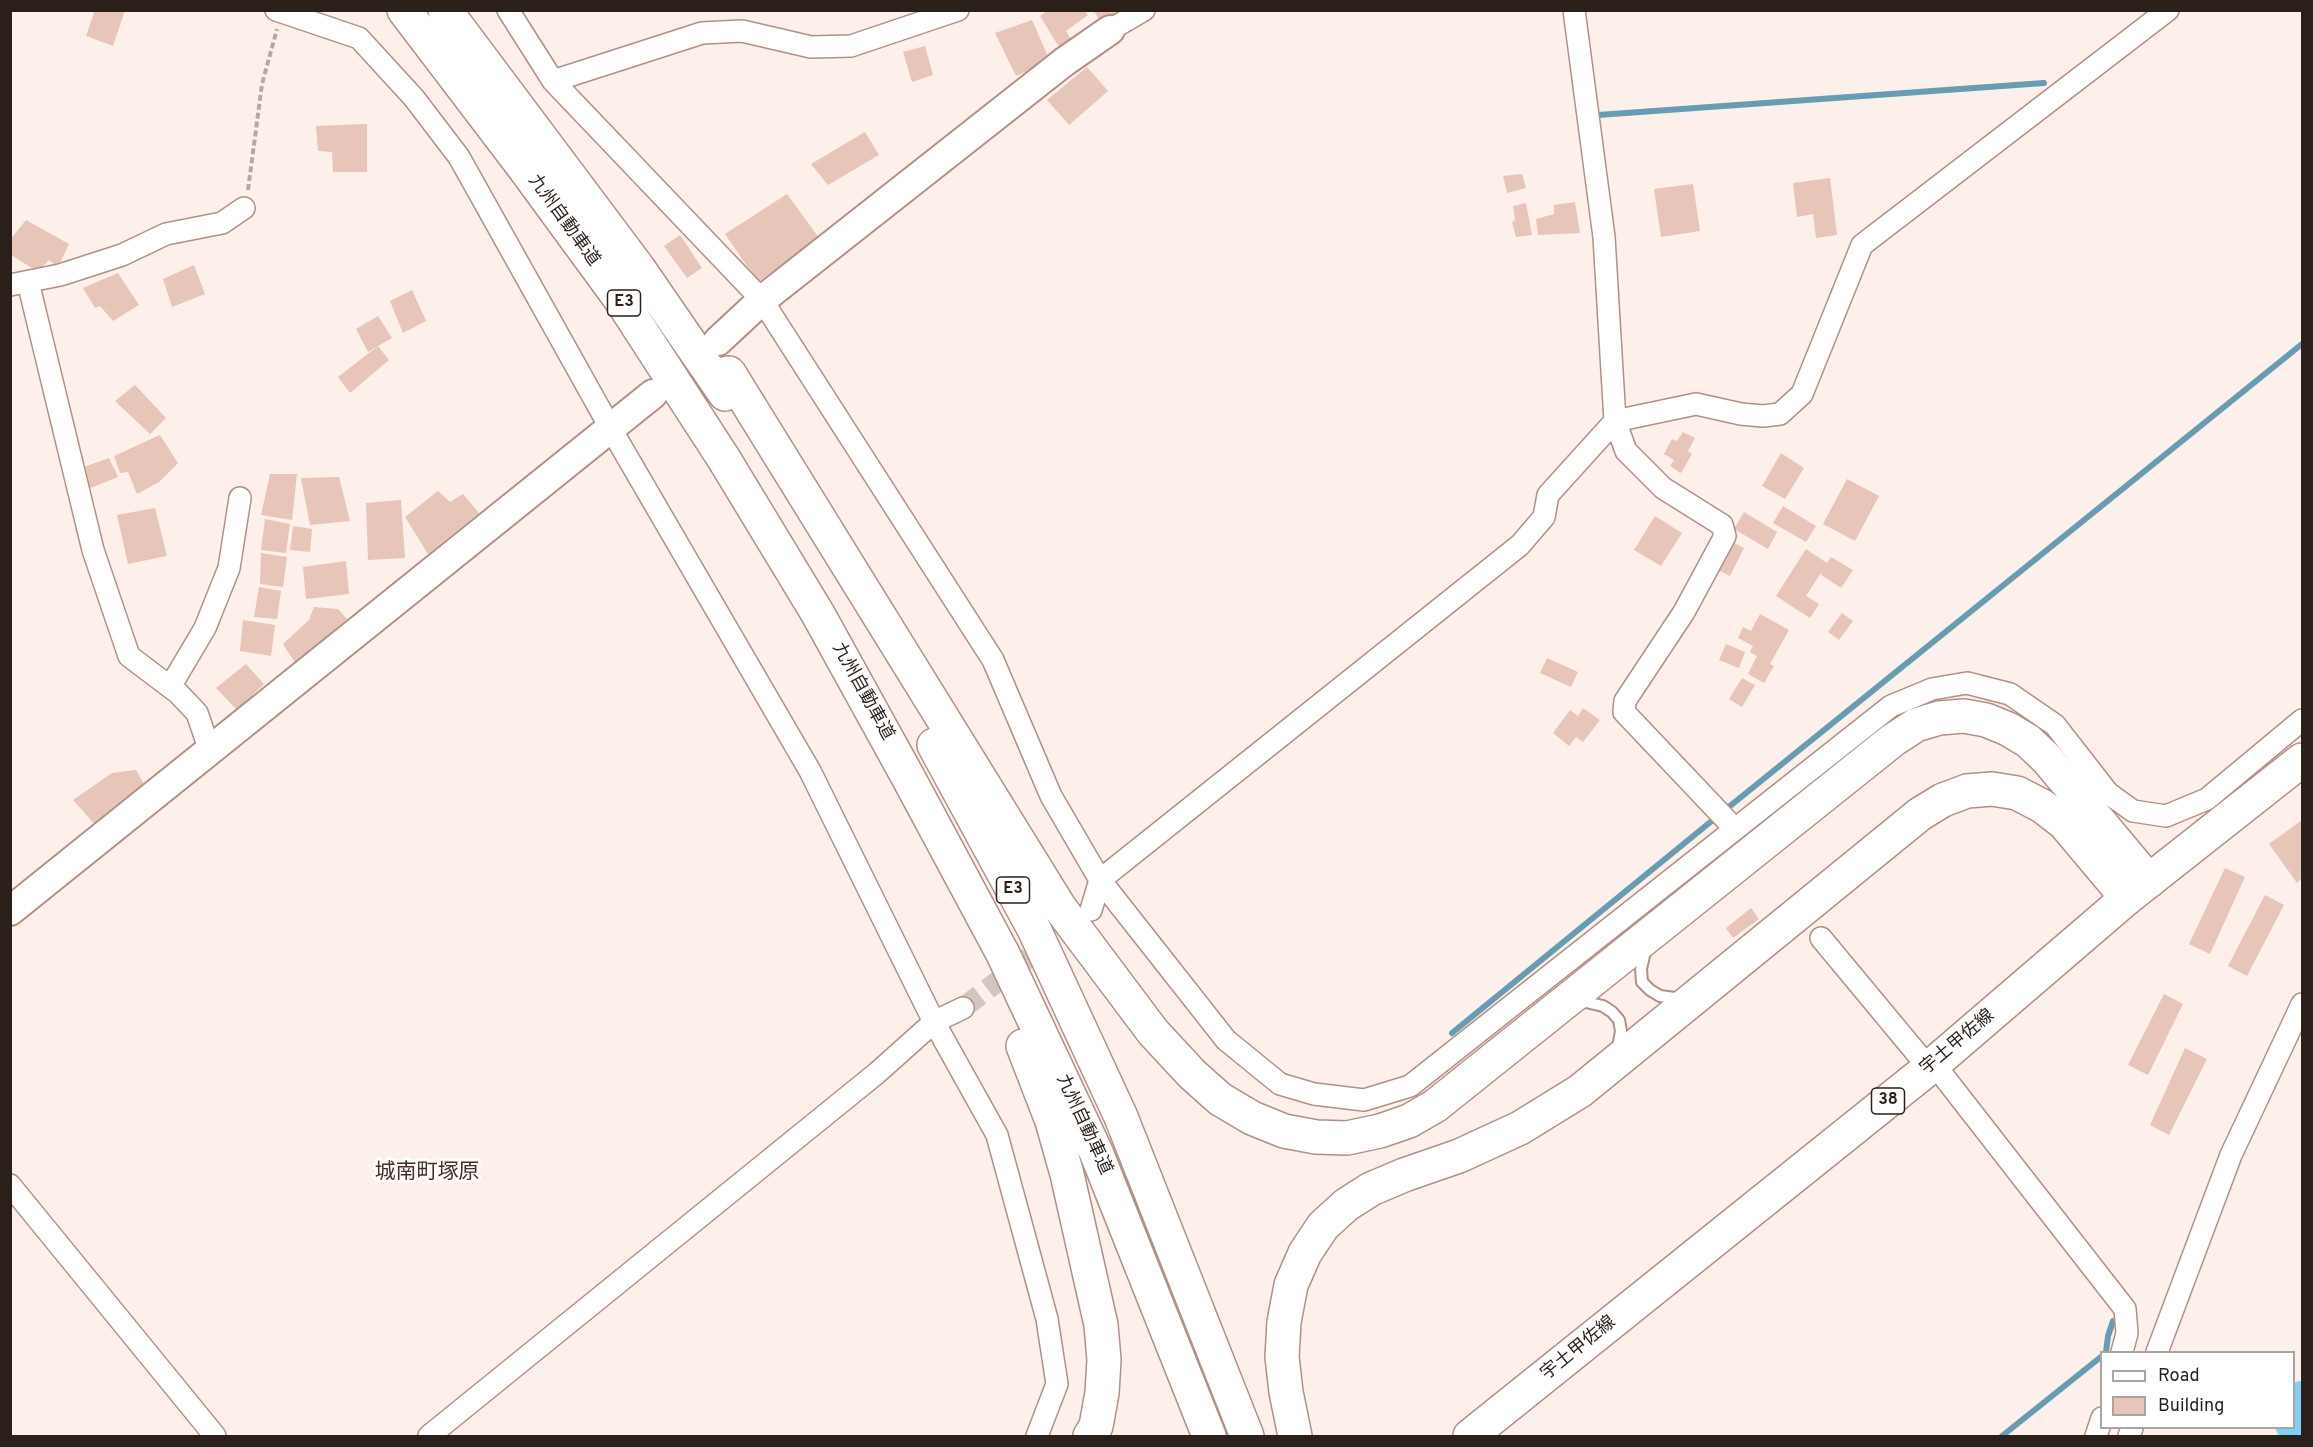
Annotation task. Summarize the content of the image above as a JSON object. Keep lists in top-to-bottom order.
{
  "streets": {
    "main road": [
      "九州自動車道",
      "E3",
      "宇土甲佐線",
      "38"
    ]
  },
  "districts": ["城南町塚原"],
  "legend": ["Road", "Building"]
}
